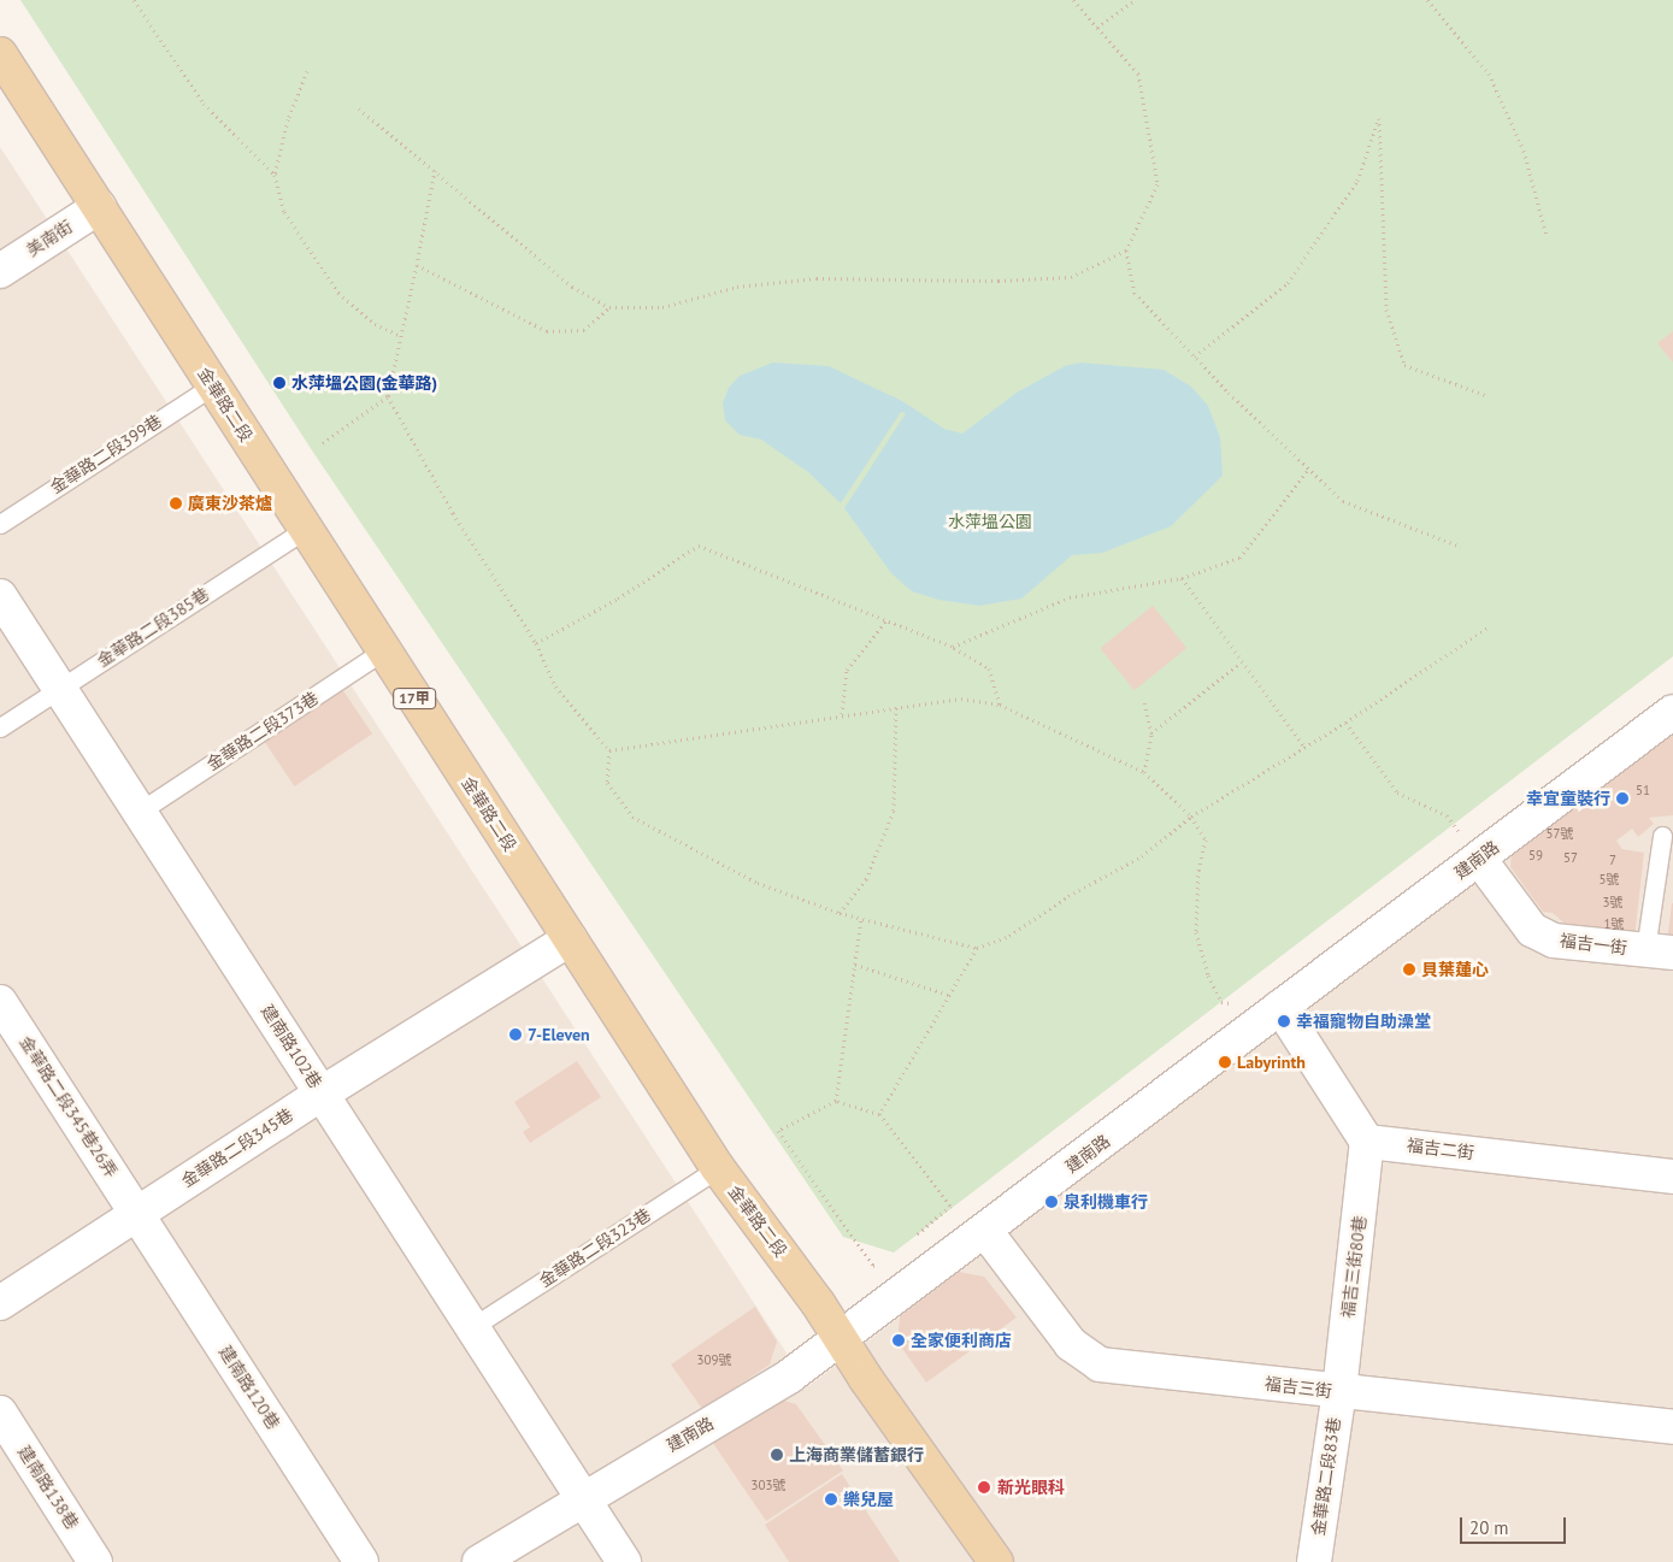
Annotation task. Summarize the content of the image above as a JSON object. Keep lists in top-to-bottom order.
{
  "streets": {
    "main road": ["金華路二段", "17甲"],
    "street": [
      "美南街",
      "建南路",
      "福吉一街",
      "建南路102巷",
      "金華路二段345巷26弄",
      "金華路二段345巷",
      "福吉二街",
      "福吉三街80巷",
      "建南路120巷",
      "福吉三街",
      "金華路二段83巷",
      "建南路138巷"
    ],
    "lane": [
      "金華路二段399巷",
      "金華路二段385巷",
      "金華路二段373巷",
      "金華路二段323巷"
    ]
  },
  "crossings": [
    ["美南街", "金華路二段"],
    ["金華路二段", "金華路二段399巷"],
    ["金華路二段", "金華路二段385巷"],
    ["金華路二段", "金華路二段373巷"],
    ["金華路二段", "建南路"],
    ["金華路二段", "金華路二段345巷"],
    ["金華路二段", "金華路二段323巷"],
    ["金華路二段385巷", "建南路102巷"],
    ["金華路二段373巷", "建南路102巷"],
    ["建南路", "福吉一街"],
    ["建南路", "建南路102巷"],
    ["建南路", "福吉三街"],
    ["建南路102巷", "金華路二段345巷"],
    ["建南路102巷", "金華路二段323巷"],
    ["金華路二段345巷26弄", "金華路二段345巷"],
    ["金華路二段345巷26弄", "建南路120巷"],
    ["金華路二段345巷", "建南路120巷"],
    ["福吉二街", "福吉三街80巷"],
    ["福吉三街80巷", "福吉三街"],
    ["福吉三街80巷", "金華路二段83巷"],
    ["福吉三街", "金華路二段83巷"]
  ],
  "parks": ["水萍塭公園"],
  "places": [
    "水萍塭公園(金華路)",
    "廣東沙茶爐",
    "幸宜童裝行",
    "貝葉蓮心",
    "幸福寵物自助澡堂",
    "7-Eleven",
    "Labyrinth",
    "泉利機車行",
    "全家便利商店",
    "上海商業儲蓄銀行",
    "新光眼科",
    "樂兒屋"
  ],
  "house_numbers": [
    "51",
    "57號",
    "59",
    "57",
    "7",
    "5號",
    "3號",
    "1號",
    "309號",
    "303號"
  ],
  "scale_bar": "20 m"
}
